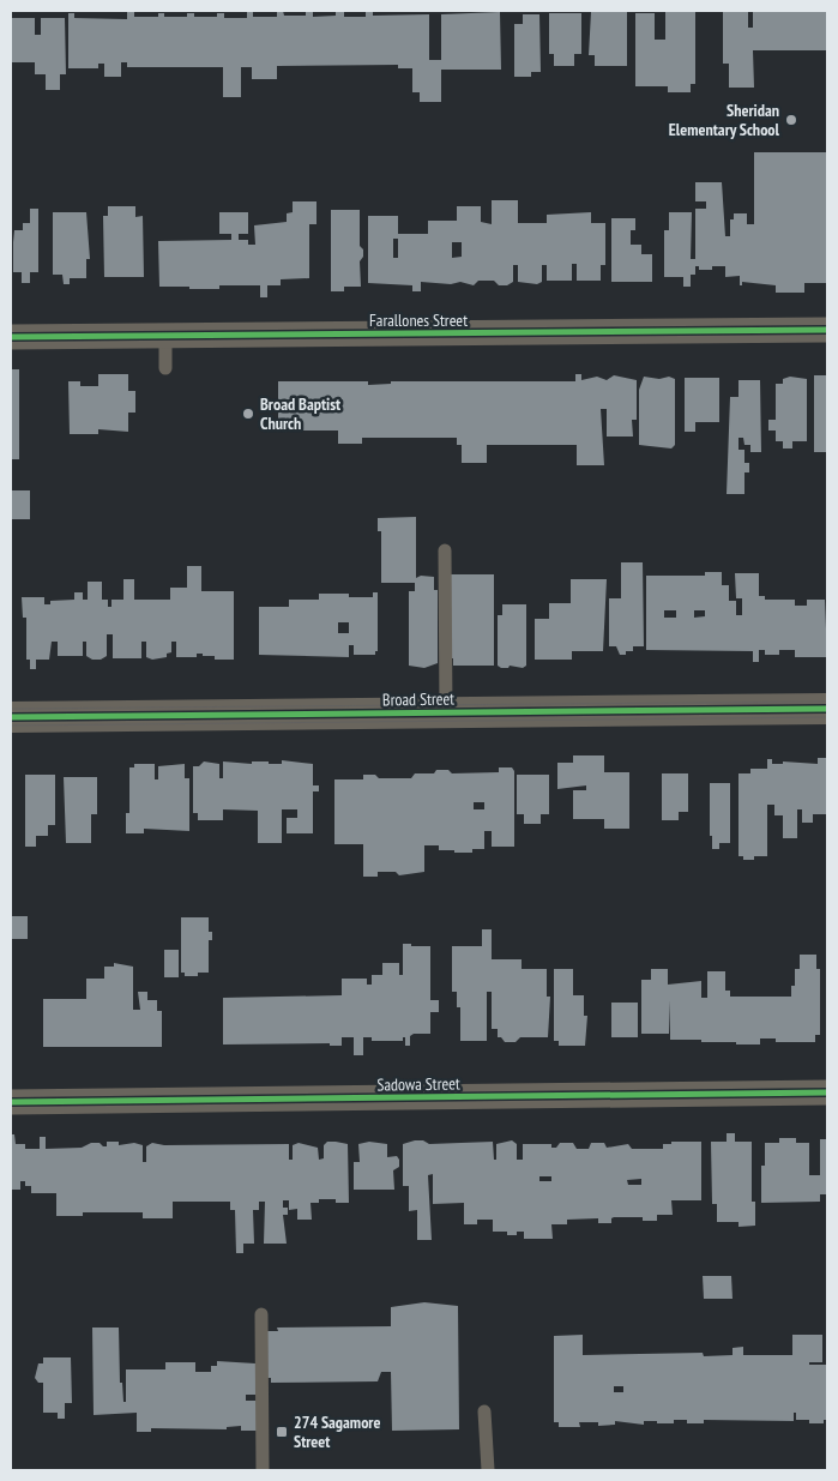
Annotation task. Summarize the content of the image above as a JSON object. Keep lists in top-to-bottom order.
{
  "streets": {
    "street": ["Farallones Street", "Broad Street", "Sadowa Street"]
  },
  "places": {
    "other": ["Sheridan Elementary School", "Broad Baptist Church"],
    "transit": ["274 Sagamore Street"]
  }
}
